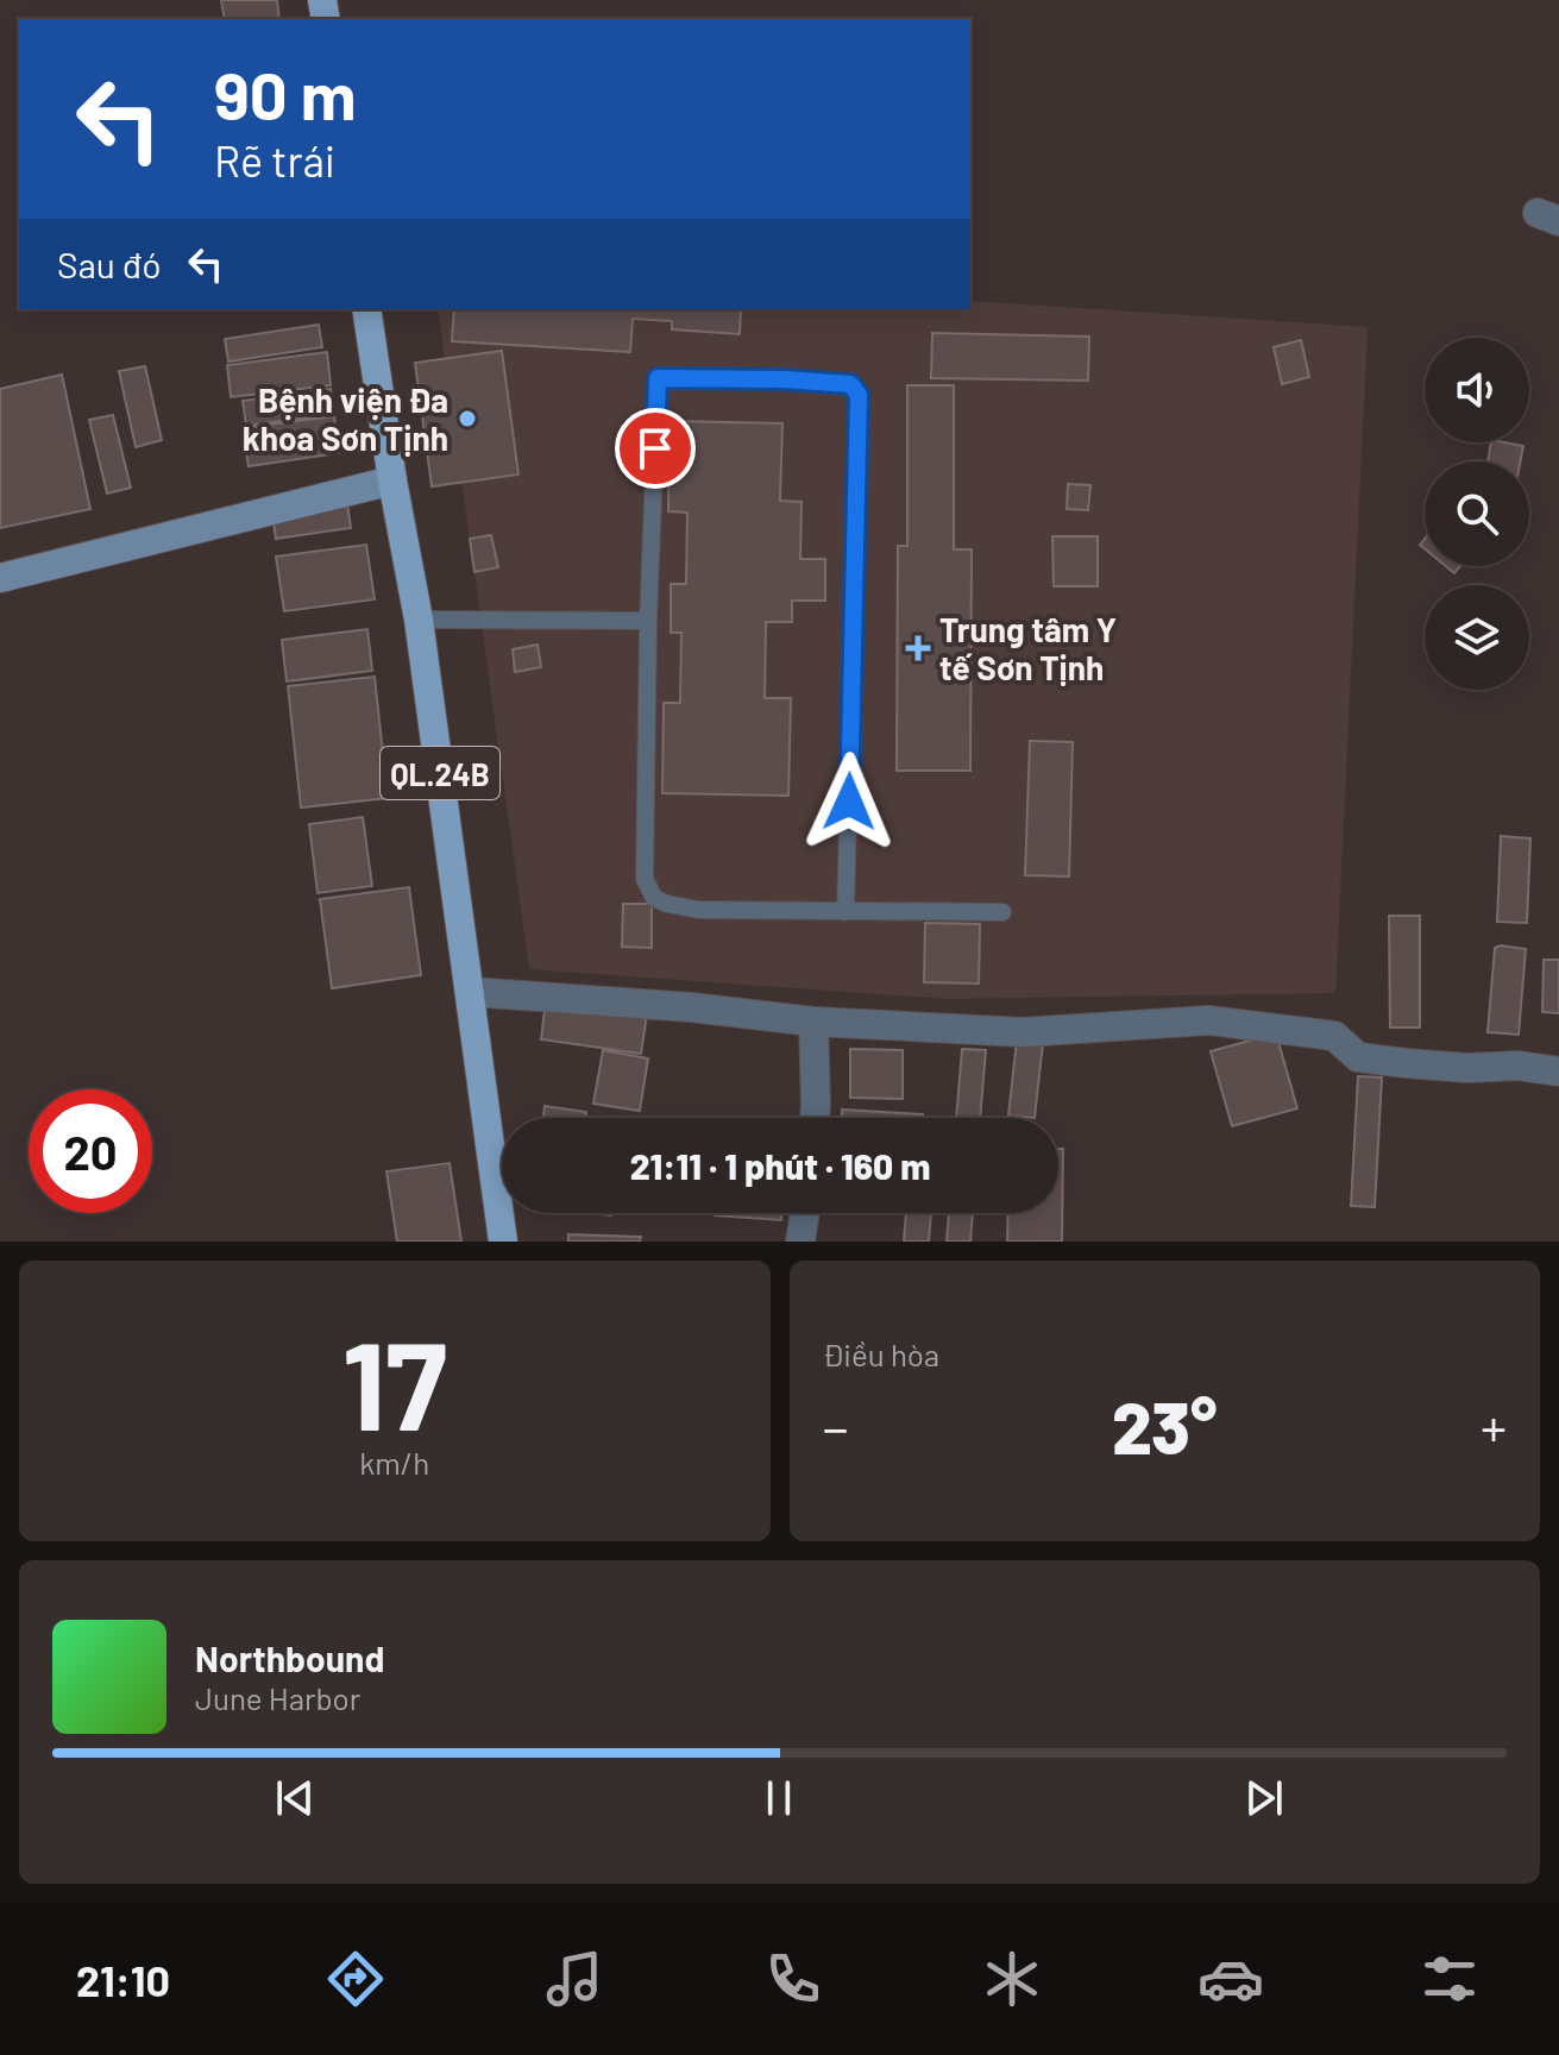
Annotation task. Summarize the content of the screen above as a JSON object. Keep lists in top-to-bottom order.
{
  "streets": {
    "main road": ["QL.24B"]
  },
  "places": {
    "other": ["Bệnh viện Đa khoa Sơn Tịnh"],
    "health": ["Trung tâm Y tế Sơn Tịnh"]
  },
  "page": {
    "turn": ["90 m", "Rẽ trái"],
    "then": "Sau đó",
    "limit": "20",
    "trip": "21:11 · 1 phút · 160 m",
    "tile": [
      ["17", "km/h"],
      "Điều hòa"
    ],
    "heat": ["−", "23°", "+"],
    "song": ["Northbound", "June Harbor"],
    "tabs": "21:10"
  }
}
